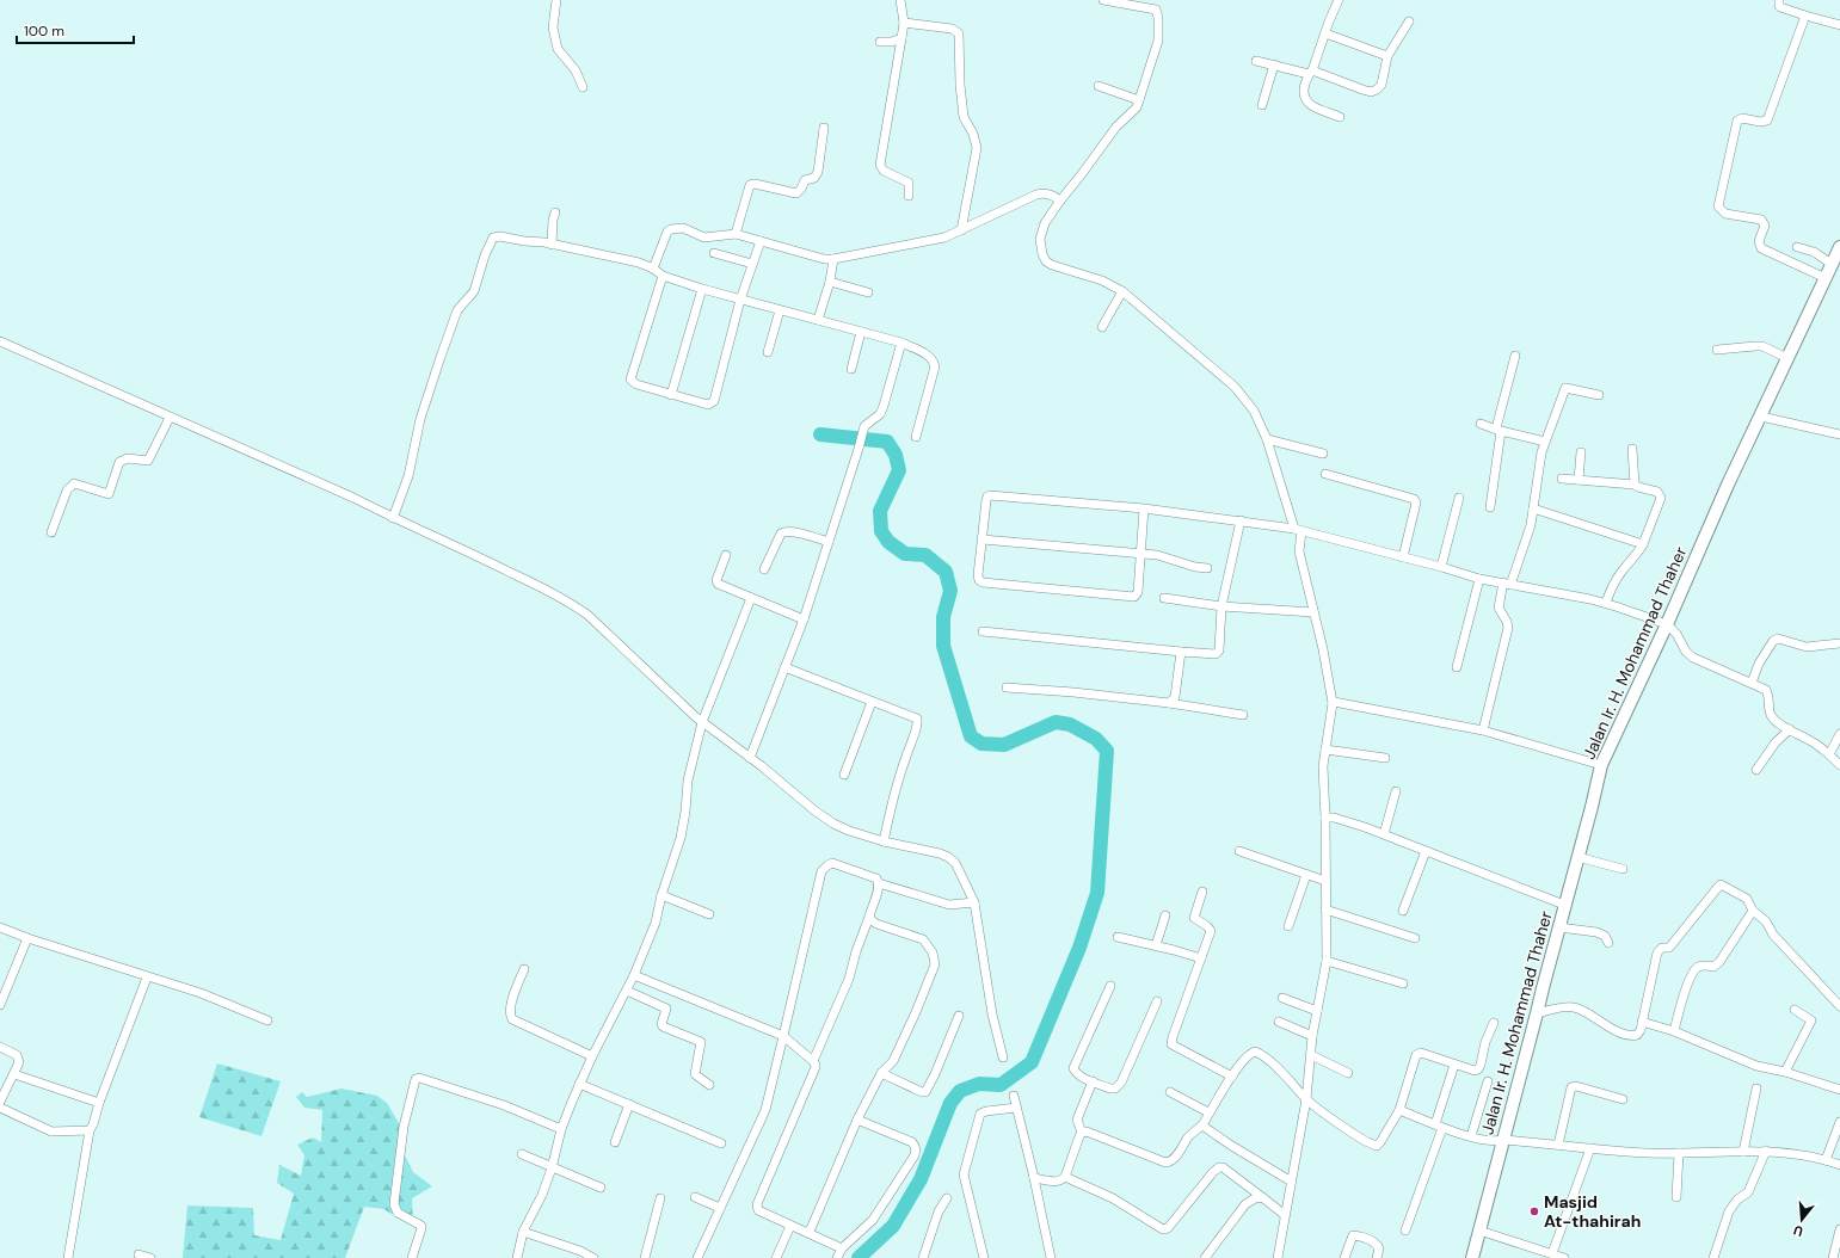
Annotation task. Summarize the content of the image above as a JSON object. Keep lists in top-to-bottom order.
{
  "streets": {
    "main road": ["Jalan Ir. H. Mohammad Thaher"]
  },
  "places": ["Masjid At-thahirah"],
  "scale_bar": "100 m",
  "north": "bottom"
}
